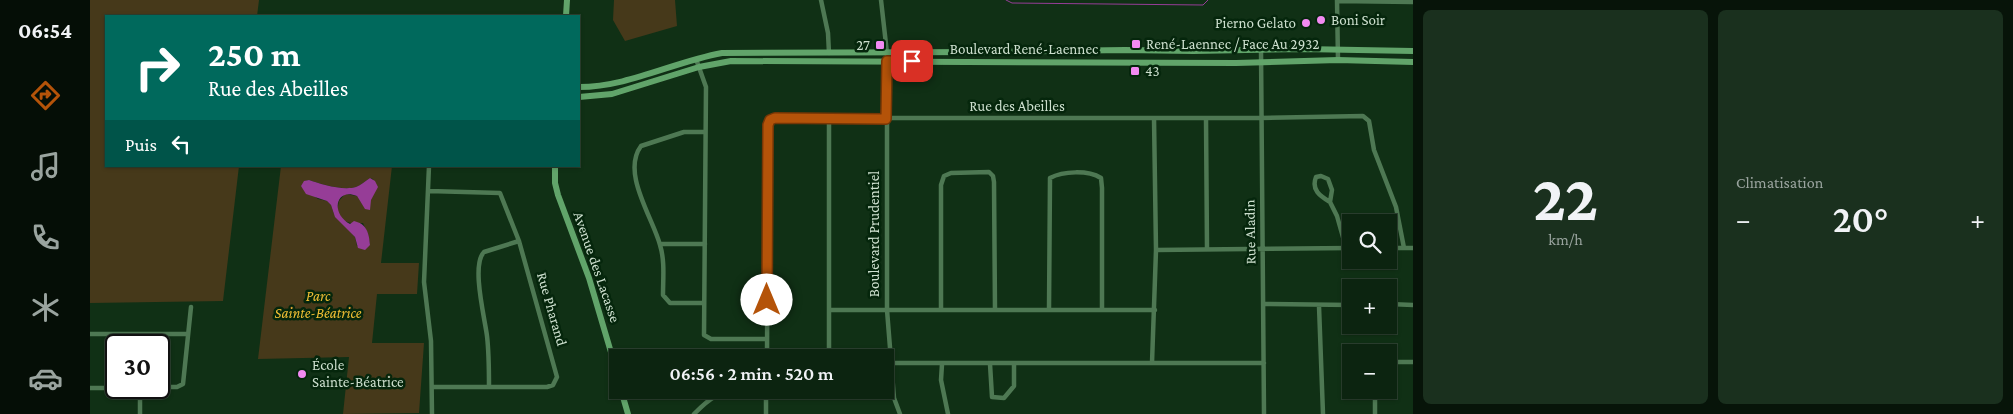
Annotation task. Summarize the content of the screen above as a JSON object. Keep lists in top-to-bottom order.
{
  "streets": {
    "street": [
      "Boulevard René-Laennec",
      "Rue des Abeilles",
      "Rue Aladin",
      "Boulevard Prudentiel",
      "Avenue des Lacasse",
      "Rue Pharand"
    ]
  },
  "crossings": [
    ["Boulevard René-Laennec", "Rue Aladin"],
    ["Boulevard René-Laennec", "Boulevard Prudentiel"],
    ["Rue des Abeilles", "Rue Aladin"],
    ["Rue des Abeilles", "Boulevard Prudentiel"]
  ],
  "parks": ["Parc Sainte-Béatrice"],
  "places": {
    "other": ["Boni Soir", "Pierno Gelato", "École Sainte-Béatrice"],
    "transit": ["René-Laennec / Face Au 2932", "27", "43"]
  },
  "page": {
    "tabs": "06:54",
    "tile": [
      ["22", "km/h"],
      "Climatisation"
    ],
    "turn": ["250 m", "Rue des Abeilles"],
    "then": "Puis",
    "heat": ["−", "20°", "+"],
    "map_buttons": ["+", "−"],
    "limit": "30",
    "trip": "06:56 · 2 min · 520 m"
  }
}
